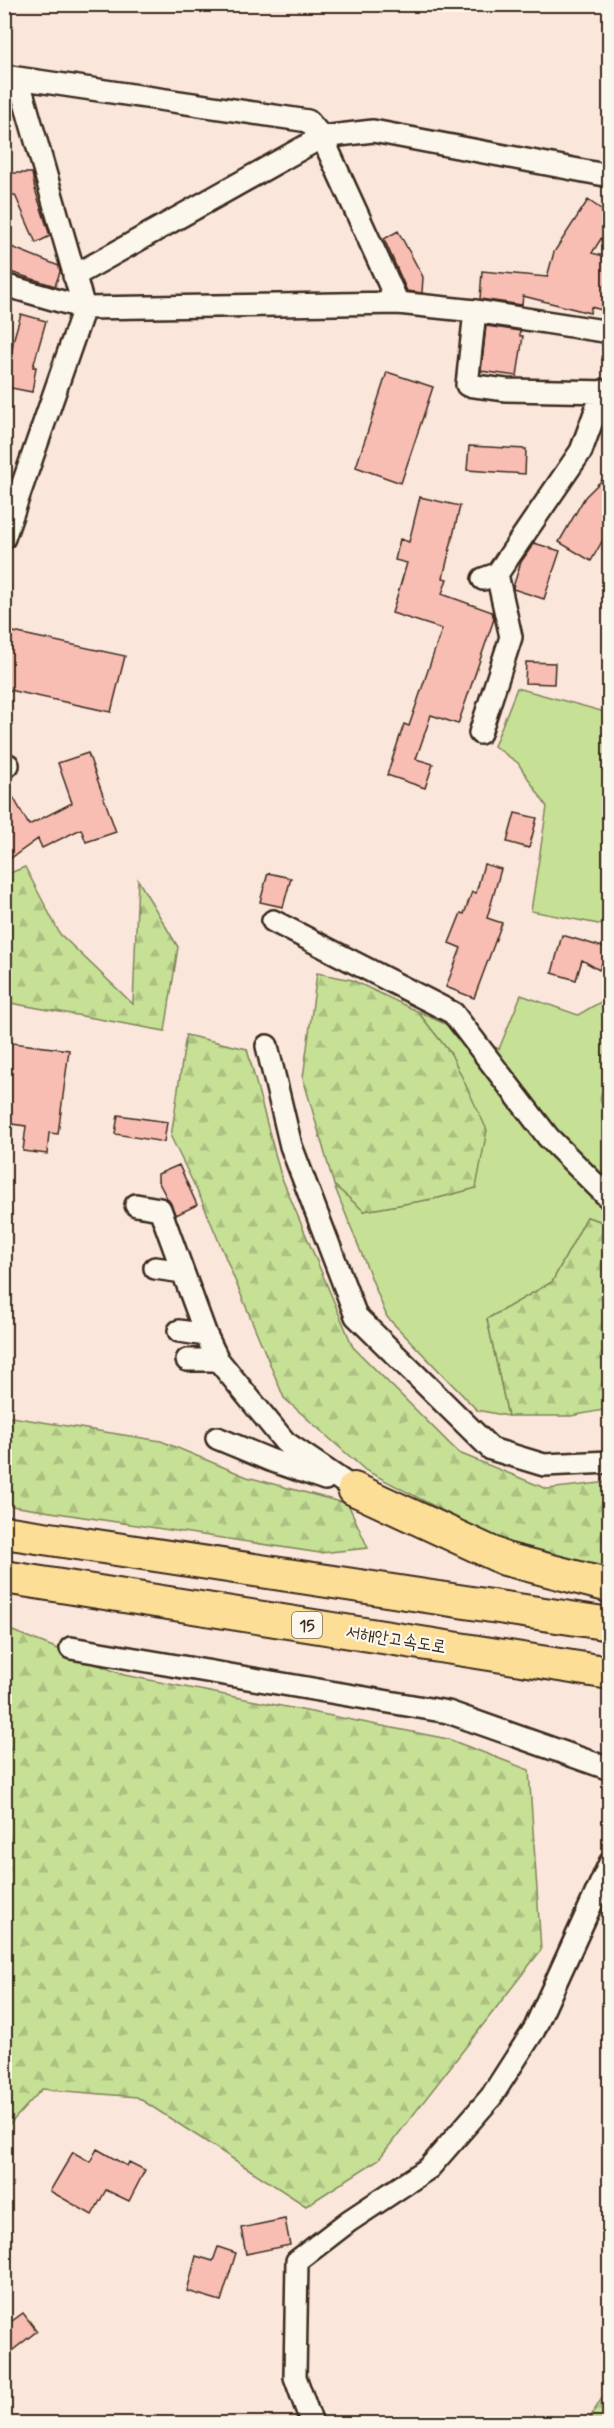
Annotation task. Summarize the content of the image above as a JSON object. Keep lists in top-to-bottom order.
{
  "streets": {
    "highway": ["15", "서해안고속도로"]
  }
}
